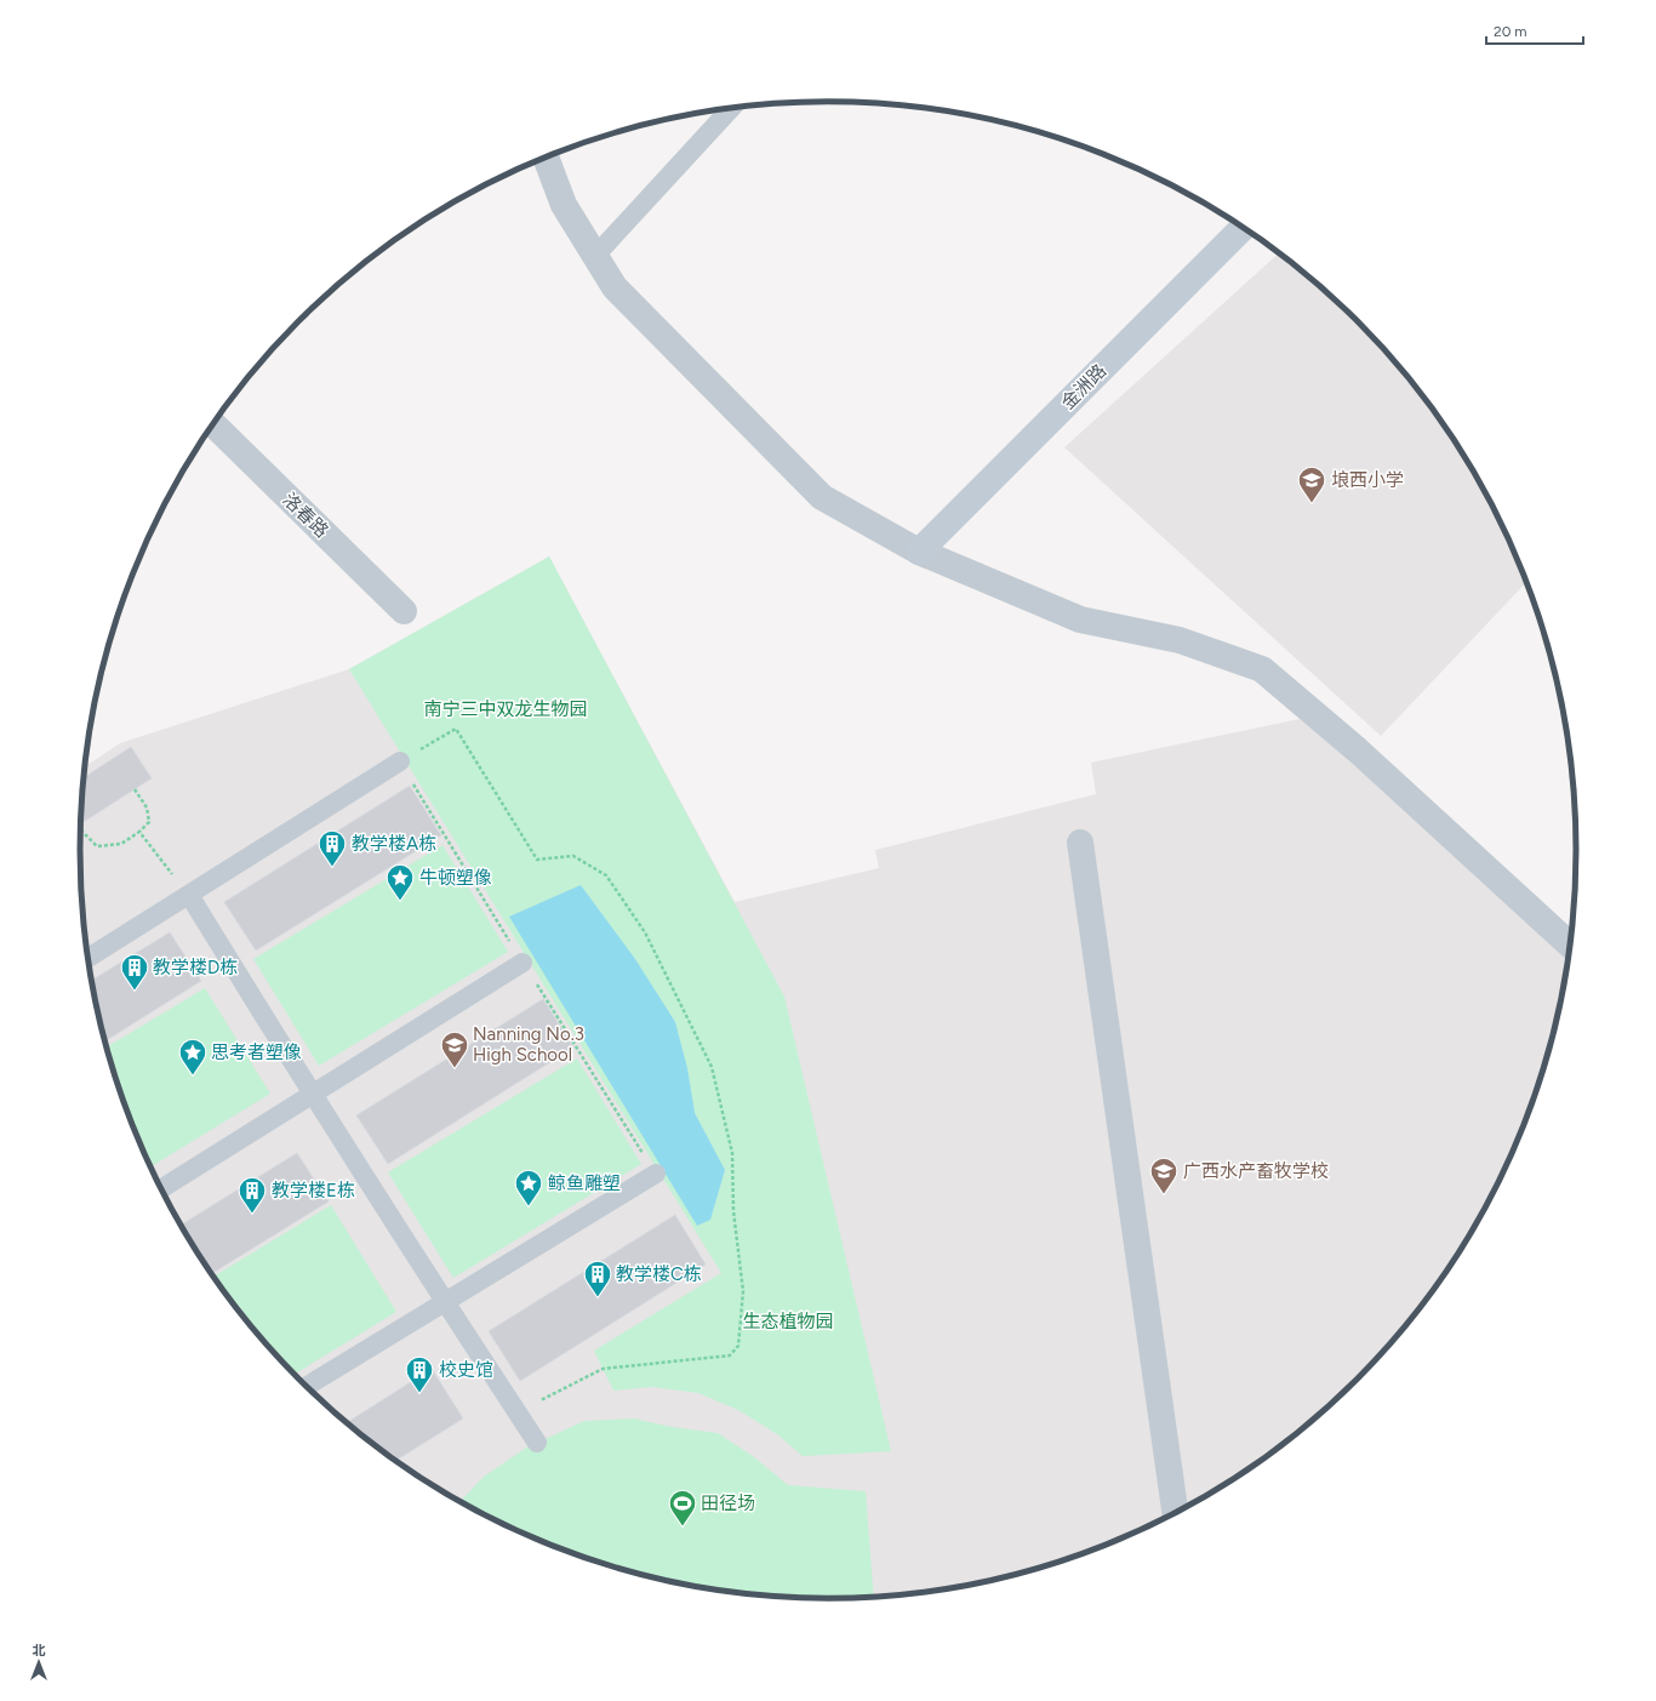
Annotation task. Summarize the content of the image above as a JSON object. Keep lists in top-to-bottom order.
{
  "streets": {
    "main road": ["金洲路"],
    "street": ["洛春路"]
  },
  "parks": ["南宁三中双龙生物园", "生态植物园"],
  "places": {
    "school or university": ["埌西小学", "Nanning No.3 High School", "广西水产畜牧学校"],
    "building": [
      "教学楼A栋",
      "教学楼D栋",
      "教学楼E栋",
      "教学楼C栋",
      "校史馆"
    ],
    "place": ["牛顿塑像", "思考者塑像", "鲸鱼雕塑"],
    "sports": ["田径场"]
  },
  "scale_bar": "20 m",
  "north": "top"
}
